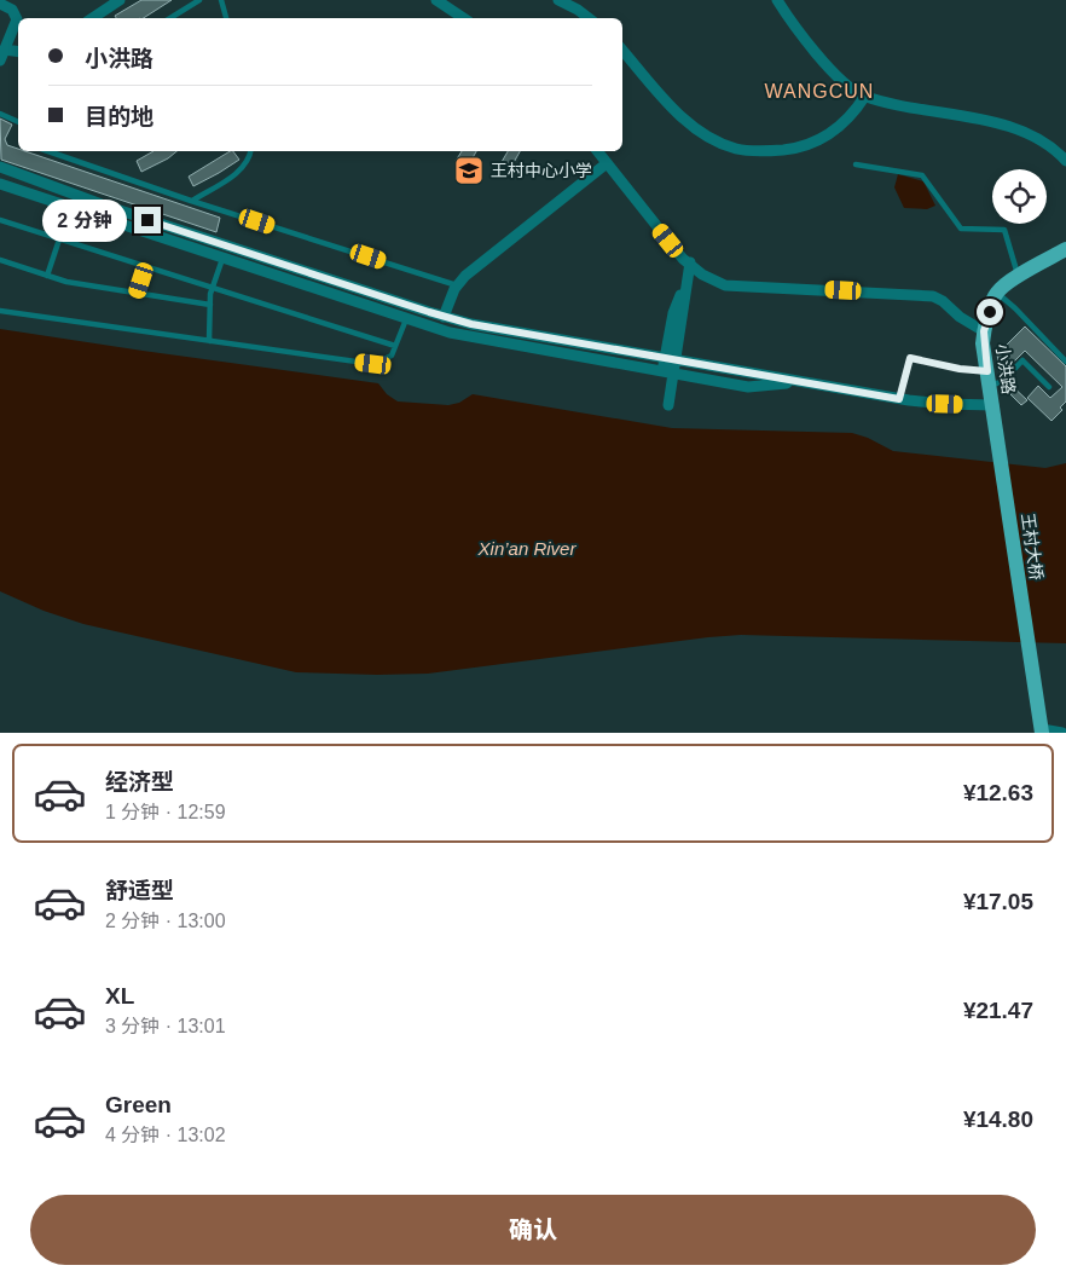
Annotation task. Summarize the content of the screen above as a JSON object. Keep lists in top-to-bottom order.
{
  "streets": {
    "main road": ["小洪路", "王村大桥"]
  },
  "crossings": [
    ["小洪路", "王村大桥"]
  ],
  "districts": ["WANGCUN"],
  "water": ["Xin’an River"],
  "places": {
    "school or university": ["王村中心小学"]
  },
  "page": {
    "banner": ["小洪路", "目的地"],
    "bubble": "2 分钟",
    "list": [
      {
        "name": "经济型",
        "note": "1 分钟 · 12:59",
        "value": "¥12.63"
      },
      {
        "name": "舒适型",
        "note": "2 分钟 · 13:00",
        "value": "¥17.05"
      },
      {
        "name": "XL",
        "note": "3 分钟 · 13:01",
        "value": "¥21.47"
      },
      {
        "name": "Green",
        "note": "4 分钟 · 13:02",
        "value": "¥14.80"
      }
    ],
    "buttons": "确认"
  }
}
